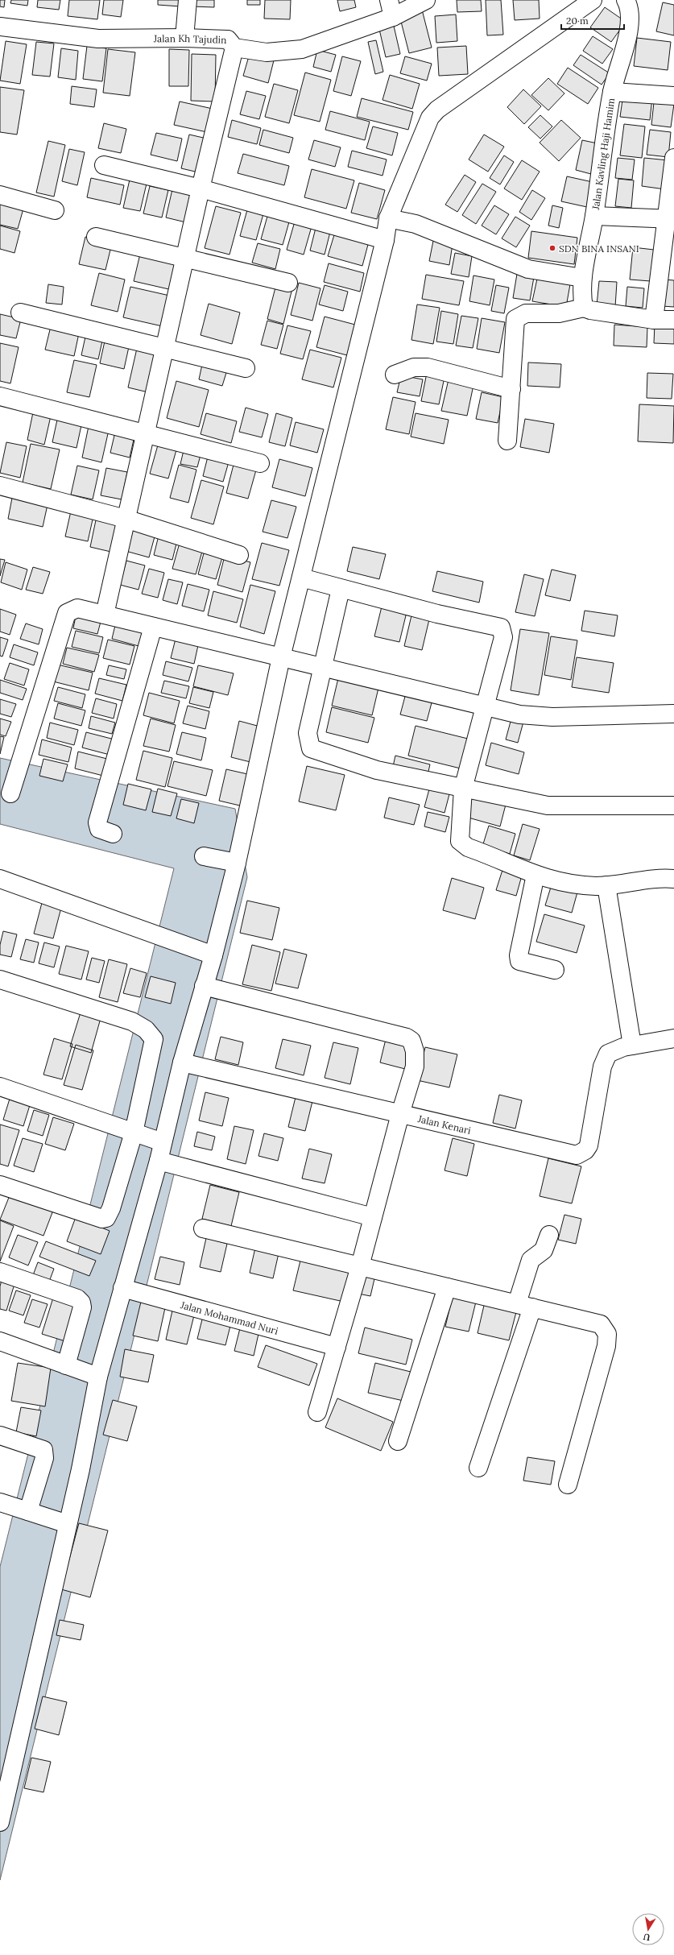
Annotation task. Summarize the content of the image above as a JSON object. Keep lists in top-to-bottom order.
{
  "streets": {
    "street": [
      "Jalan Kh Tajudin",
      "Jalan Kavling Haji Hamim",
      "Jalan Kenari",
      "Jalan Mohammad Nuri"
    ]
  },
  "places": ["SDN BINA INSANI"],
  "scale_bar": "20 m",
  "north": "bottom"
}
